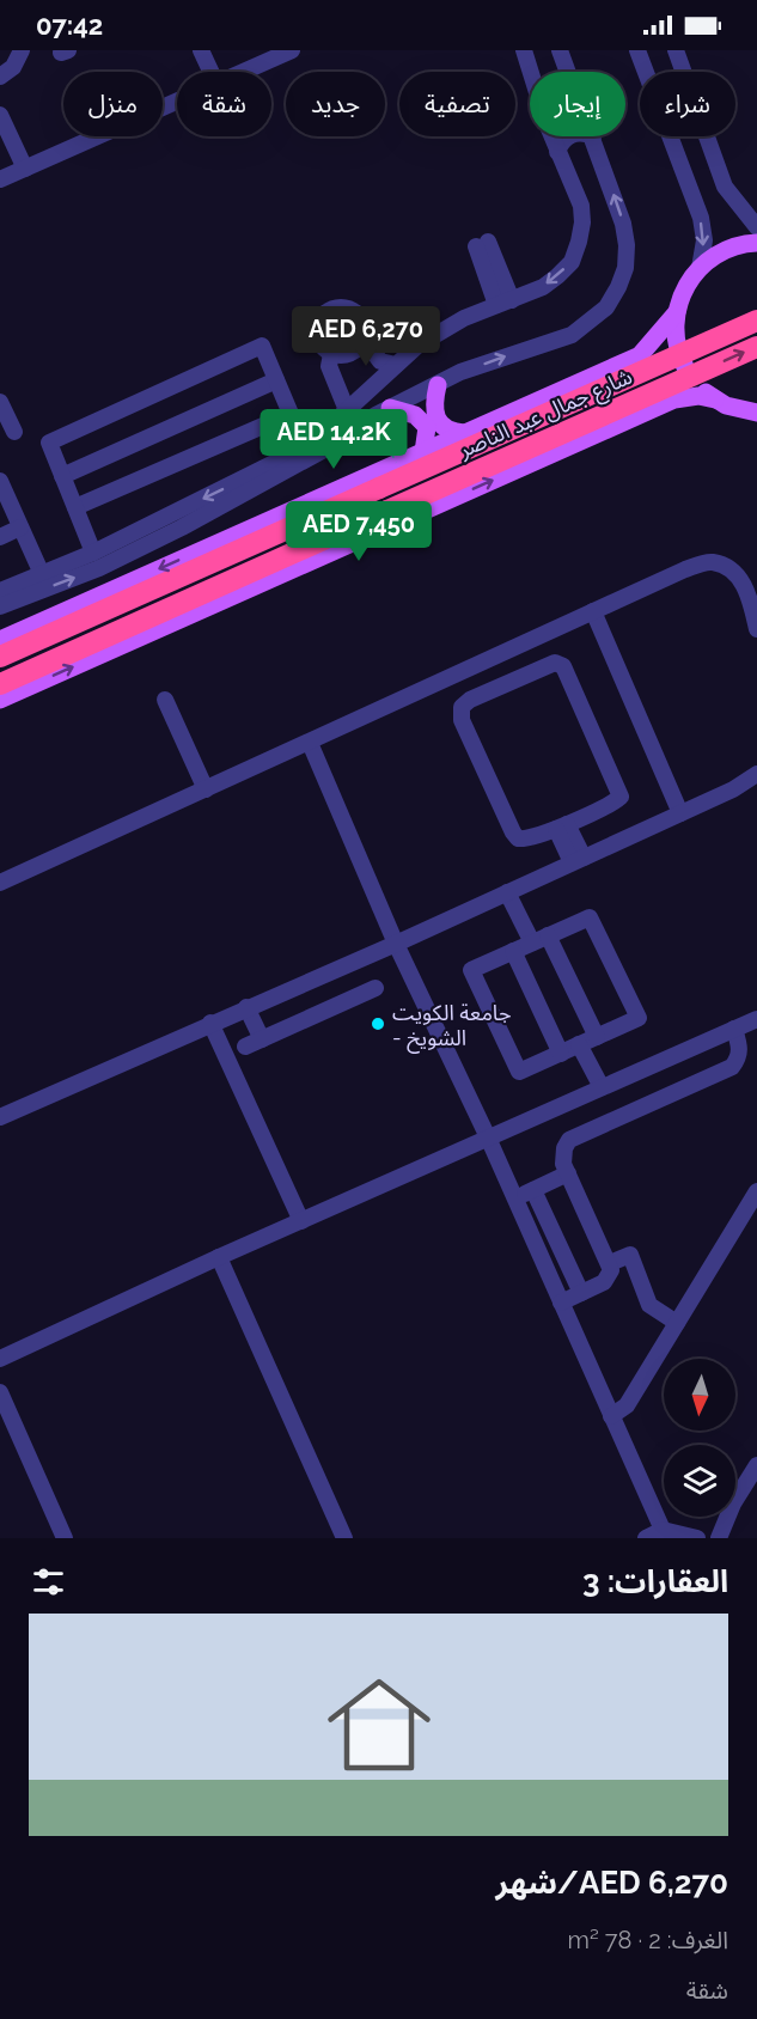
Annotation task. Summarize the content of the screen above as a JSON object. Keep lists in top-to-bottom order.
{
  "streets": {
    "highway": ["شارع جمال عبد الناصر"]
  },
  "places": ["جامعة الكويت - الشويخ"],
  "north": "bottom",
  "page": {
    "status": "07:42",
    "chip": [
      "شراء",
      "إيجار",
      "تصفية",
      "جديد",
      "شقة",
      "منزل"
    ],
    "price": ["AED 6,270", "AED 14.2K", "AED 7,450"],
    "heading": "العقارات: 3",
    "list": [
      {
        "name": "AED 6,270/شهر",
        "note": "الغرف: 2 · 78 m² · شقة"
      }
    ]
  }
}
